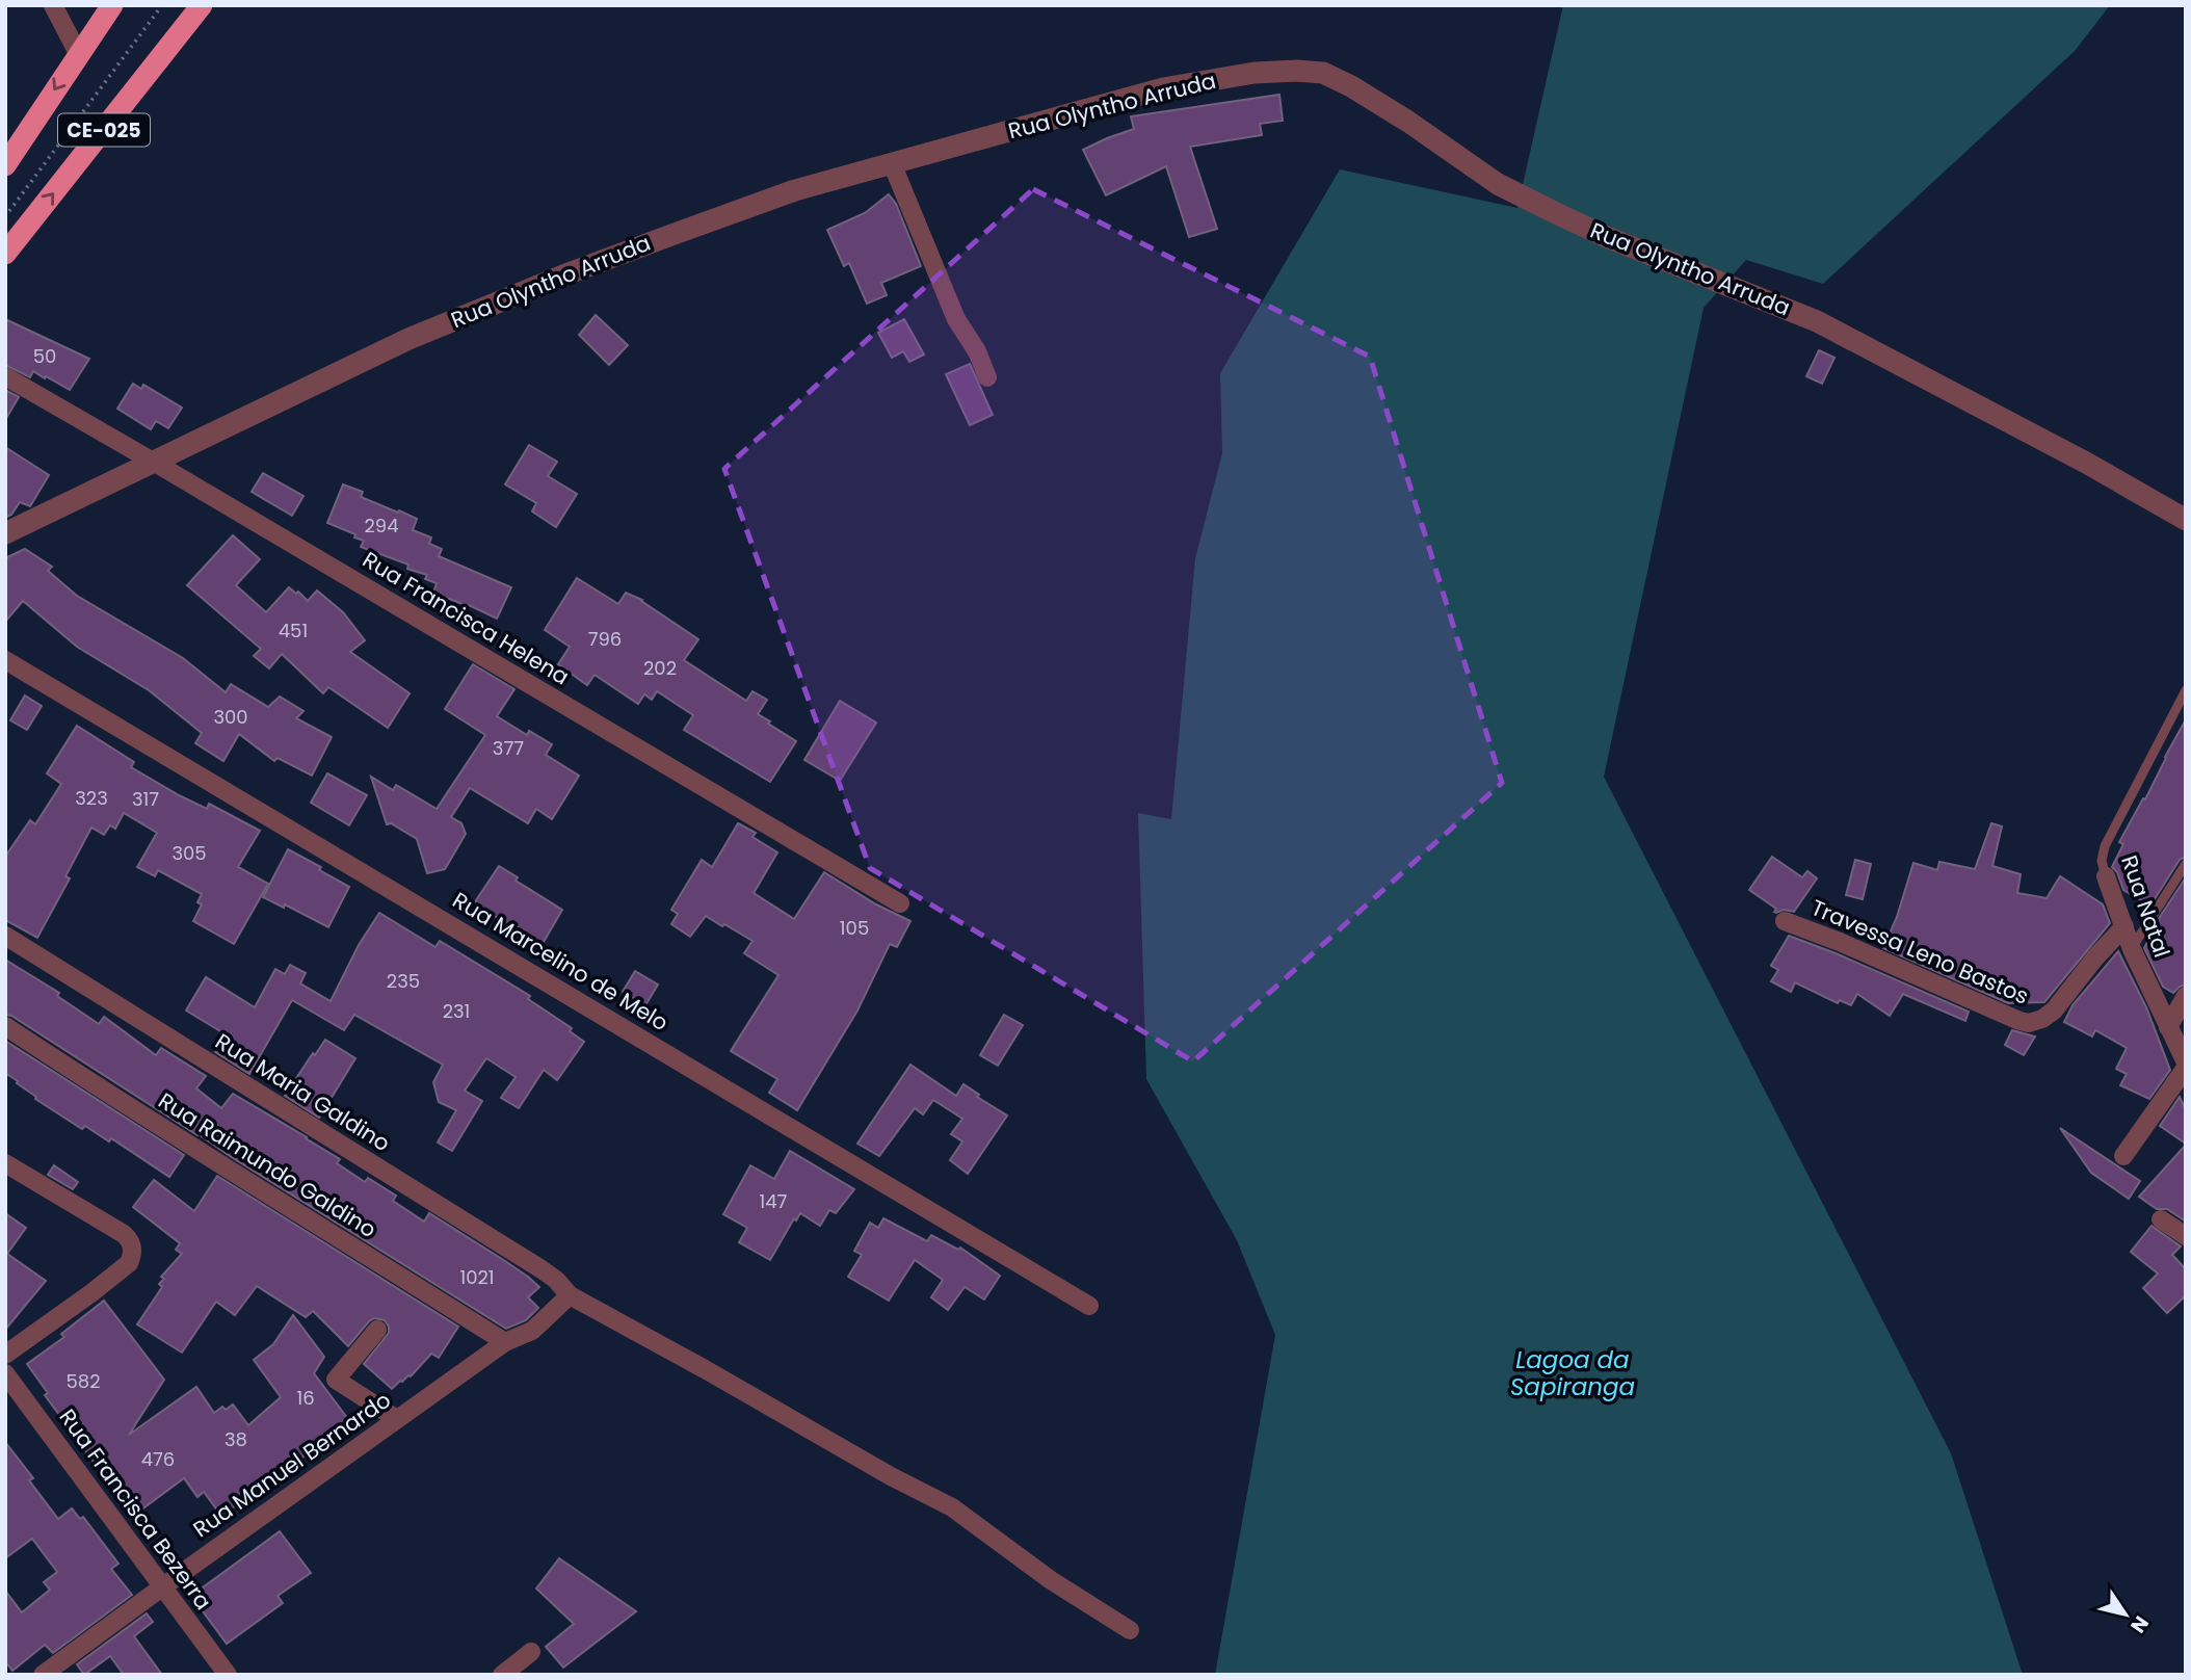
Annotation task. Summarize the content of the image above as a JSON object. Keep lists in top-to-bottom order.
{
  "streets": {
    "highway": ["CE-025"],
    "street": [
      "Rua Olyntho Arruda",
      "Rua Francisca Helena",
      "Rua Natal",
      "Travessa Leno Bastos",
      "Rua Marcelino de Melo",
      "Rua Maria Galdino",
      "Rua Raimundo Galdino",
      "Rua Manuel Bernardo",
      "Rua Francisca Bezerra"
    ]
  },
  "crossings": [
    ["Rua Olyntho Arruda", "Rua Francisca Helena"],
    ["Rua Natal", "Travessa Leno Bastos"],
    ["Rua Maria Galdino", "Rua Manuel Bernardo"],
    ["Rua Raimundo Galdino", "Rua Manuel Bernardo"],
    ["Rua Manuel Bernardo", "Rua Francisca Bezerra"]
  ],
  "water": ["Lagoa da Sapiranga"],
  "house_numbers": [
    "50",
    "294",
    "451",
    "796",
    "202",
    "300",
    "377",
    "323",
    "317",
    "305",
    "105",
    "235",
    "231",
    "147",
    "1021",
    "582",
    "16",
    "38",
    "476"
  ],
  "north": "bottom right"
}
